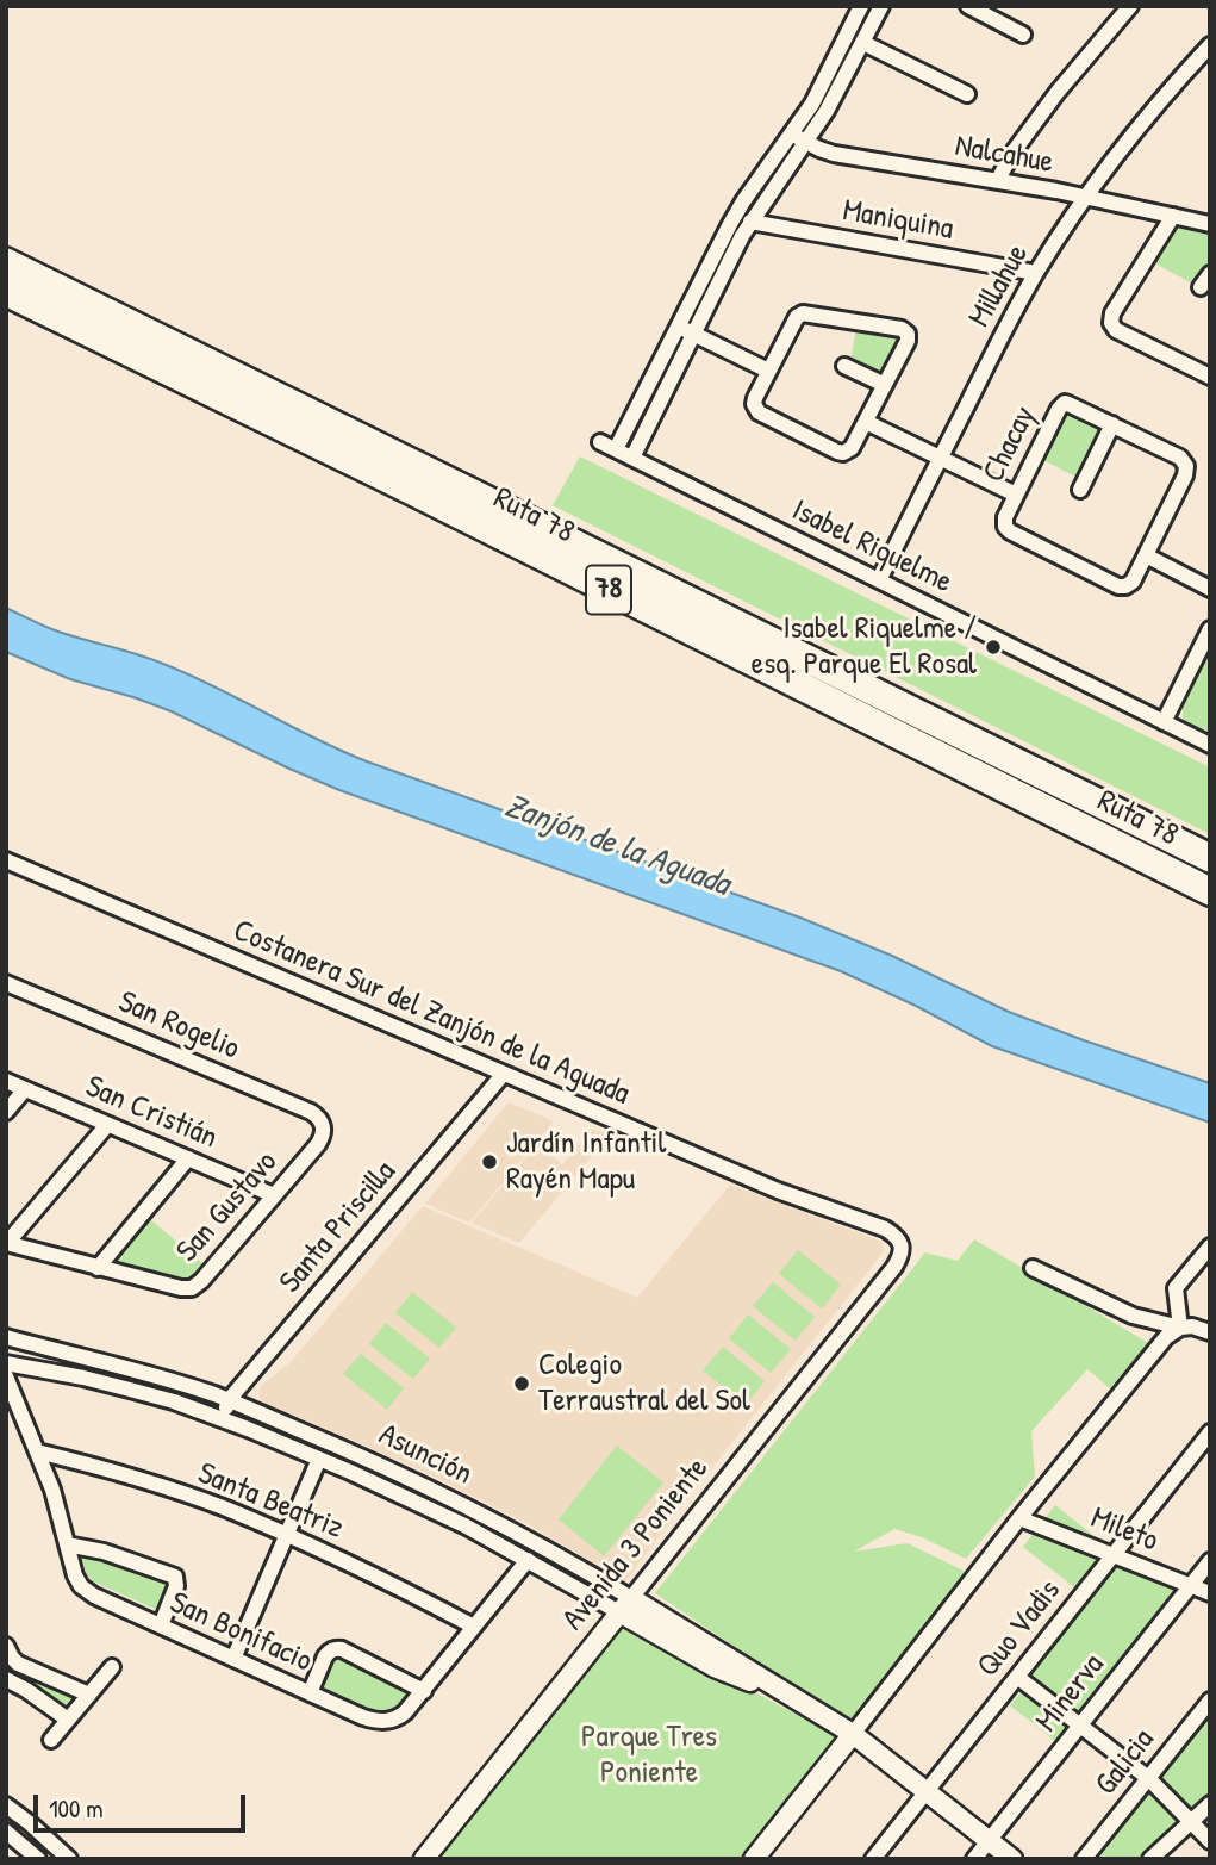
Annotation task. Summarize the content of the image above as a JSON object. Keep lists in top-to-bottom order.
{
  "streets": {
    "highway": ["Ruta 78", "78"],
    "street": [
      "Nalcahue",
      "Maniquina",
      "Millahue",
      "Chacay",
      "Isabel Riquelme",
      "Costanera Sur del Zanjón de la Aguada",
      "San Rogelio",
      "San Cristián",
      "San Gustavo",
      "Santa Priscilla",
      "Asunción",
      "Santa Beatriz",
      "Mileto",
      "Avenida 3 Poniente",
      "Quo Vadis",
      "San Bonifacio",
      "Minerva",
      "Galicia"
    ]
  },
  "crossings": [
    ["Nalcahue", "Millahue"],
    ["Maniquina", "Millahue"],
    ["Millahue", "Isabel Riquelme"],
    ["Costanera Sur del Zanjón de la Aguada", "Santa Priscilla"],
    ["Costanera Sur del Zanjón de la Aguada", "Avenida 3 Poniente"],
    ["San Rogelio", "San Gustavo"],
    ["San Cristián", "San Gustavo"],
    ["Santa Priscilla", "Asunción"],
    ["Asunción", "Avenida 3 Poniente"],
    ["Asunción", "Quo Vadis"],
    ["Asunción", "San Bonifacio"],
    ["Asunción", "Minerva"],
    ["Santa Beatriz", "San Bonifacio"],
    ["Mileto", "Quo Vadis"],
    ["Mileto", "Minerva"]
  ],
  "water": ["Zanjón de la Aguada"],
  "parks": ["Parque Tres Poniente"],
  "places": ["Isabel Riquelme / esq. Parque El Rosal", "Jardín Infantil Rayén Mapu", "Colegio Terraustral del Sol"],
  "scale_bar": "100 m"
}
